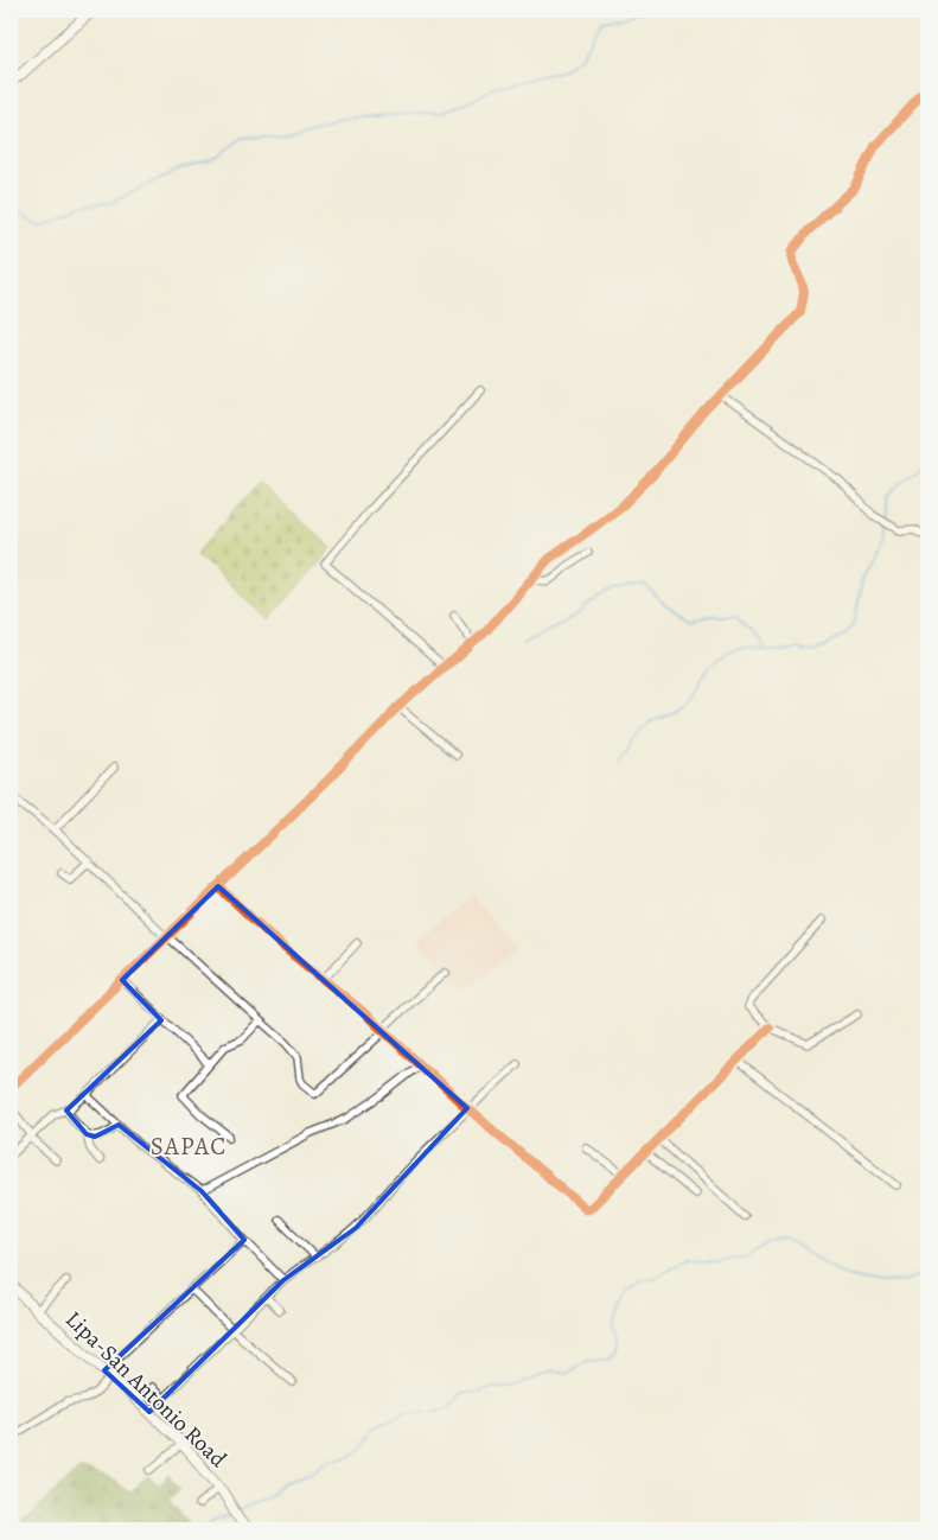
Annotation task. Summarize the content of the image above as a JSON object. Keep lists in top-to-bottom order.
{
  "streets": {
    "main road": ["Lipa-San Antonio Road"]
  },
  "districts": ["SAPAC"]
}
